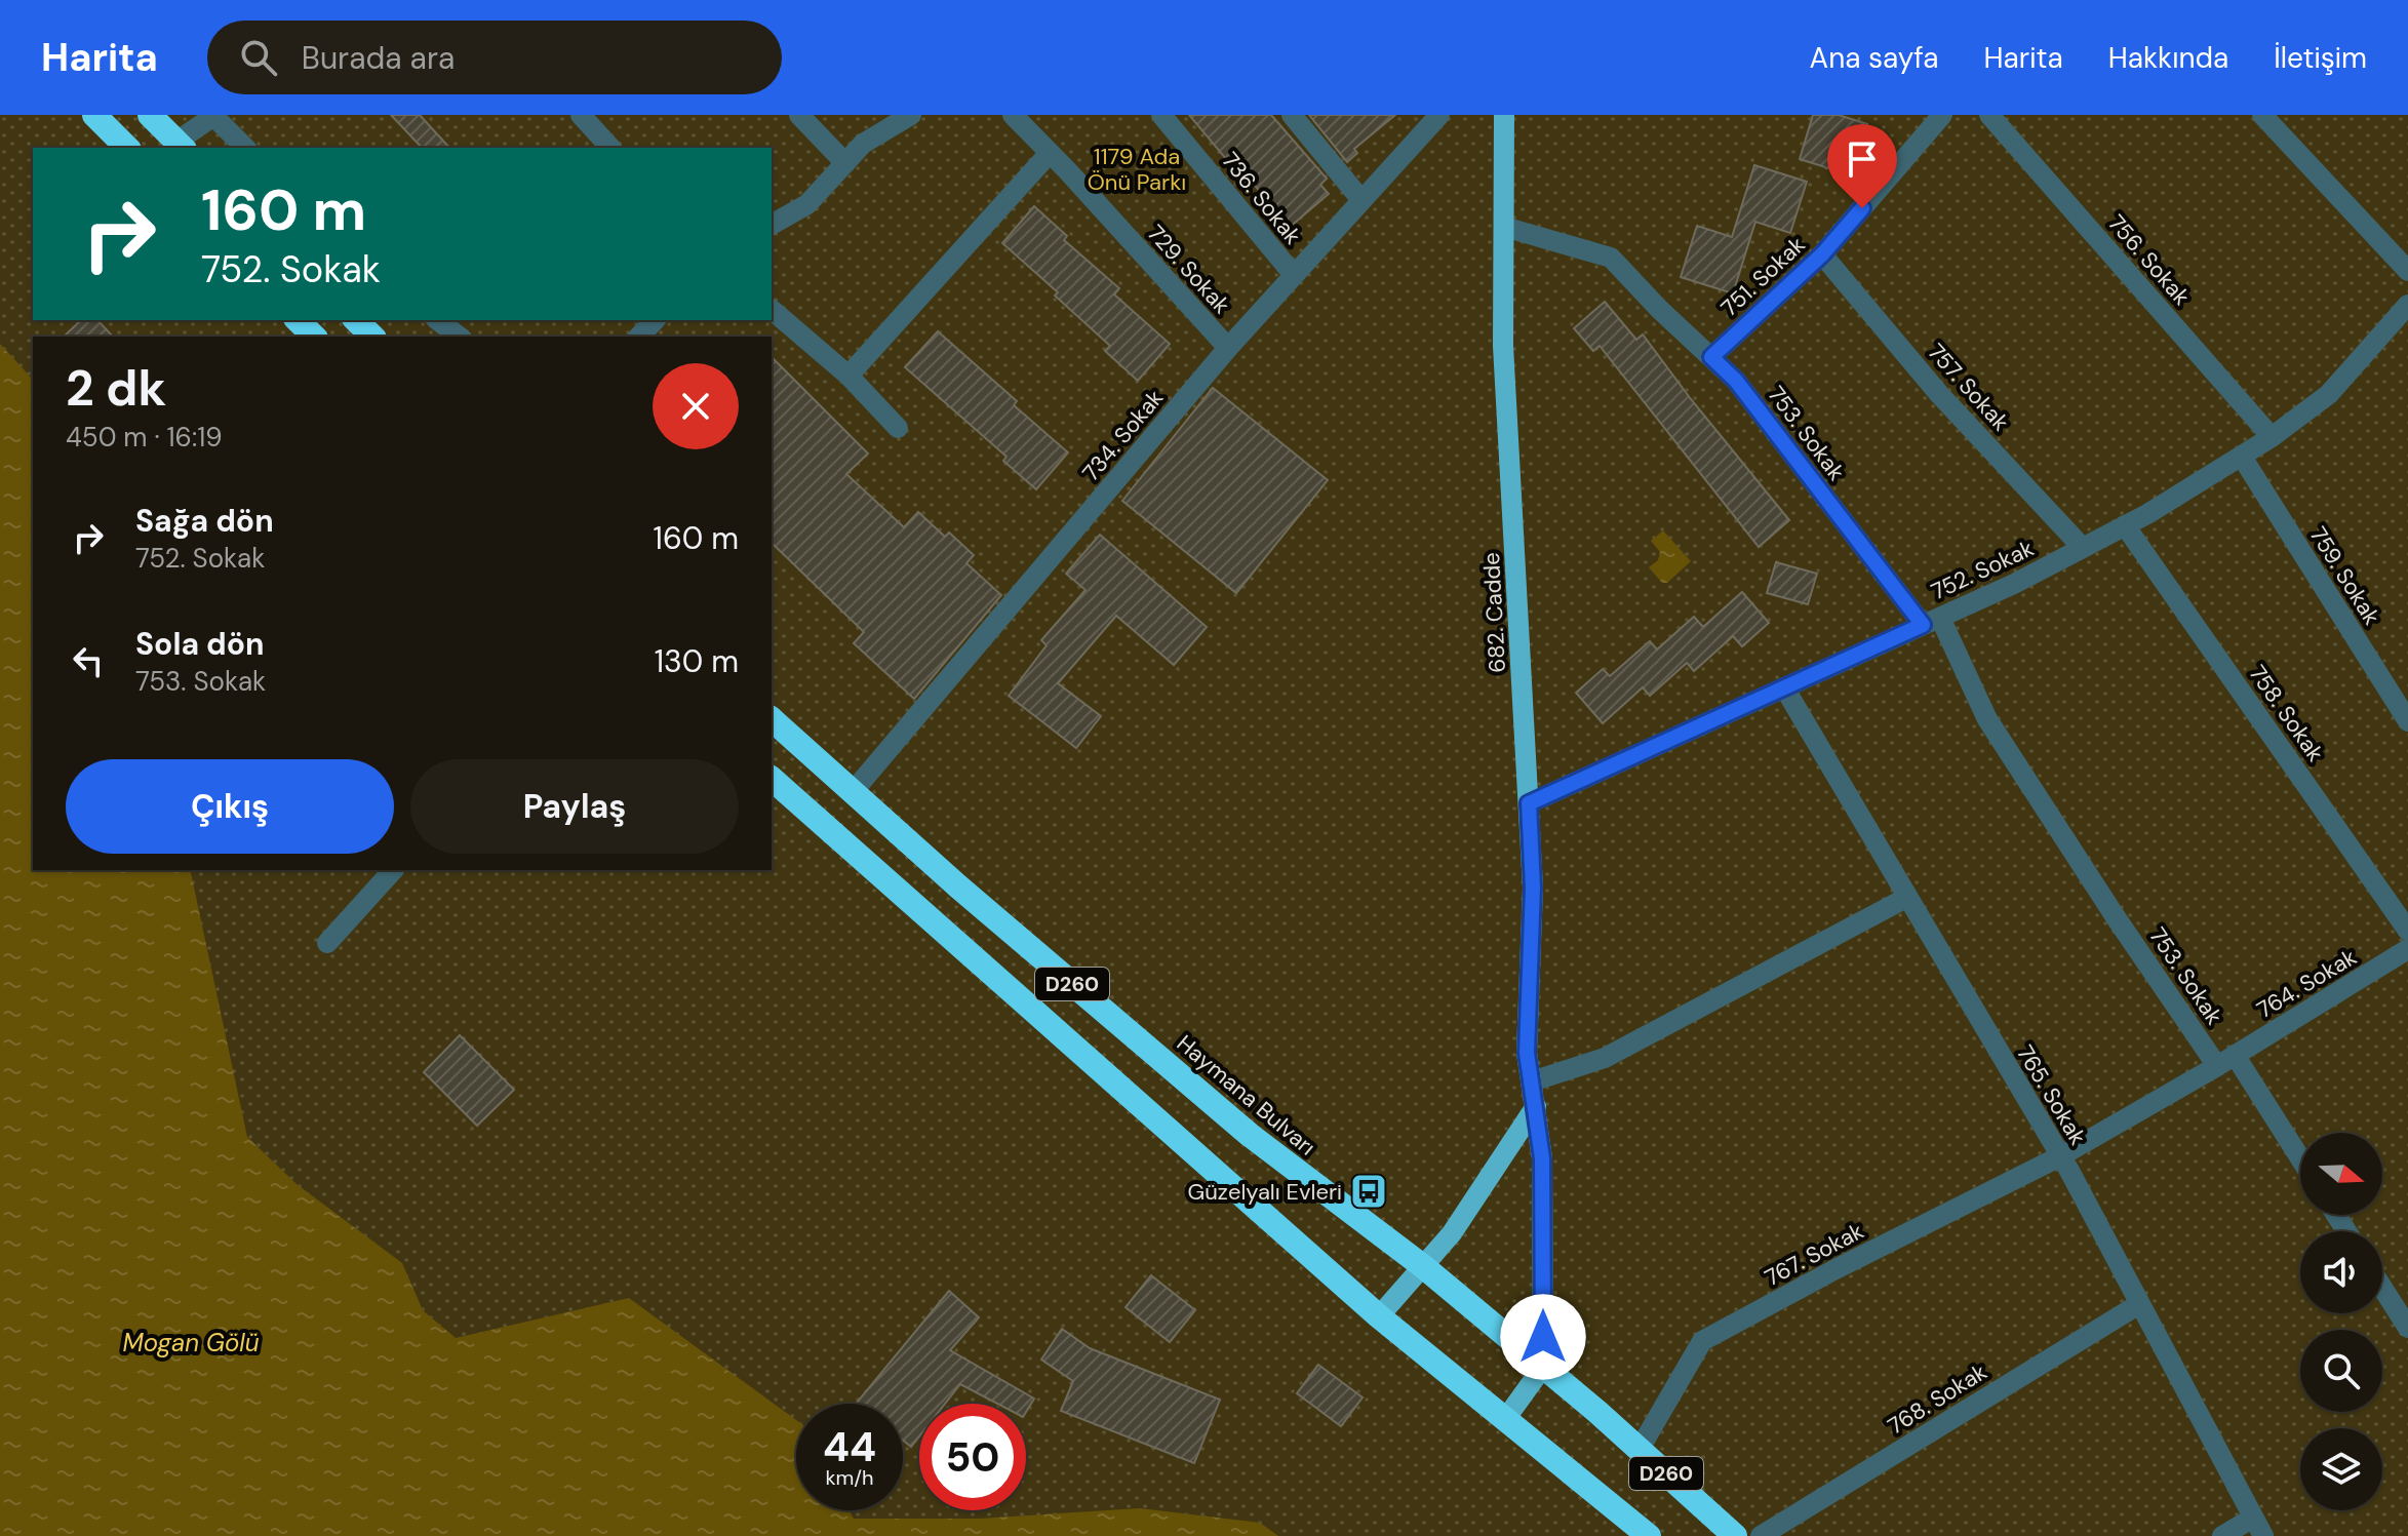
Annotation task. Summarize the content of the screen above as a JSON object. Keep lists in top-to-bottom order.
{
  "streets": {
    "highway": ["D260", "Haymana Bulvarı"],
    "main road": ["682. Cadde"],
    "street": [
      "736. Sokak",
      "756. Sokak",
      "729. Sokak",
      "751. Sokak",
      "757. Sokak",
      "753. Sokak",
      "734. Sokak",
      "752. Sokak",
      "759. Sokak",
      "758. Sokak",
      "764. Sokak",
      "765. Sokak",
      "767. Sokak",
      "768. Sokak"
    ]
  },
  "crossings": [
    ["736. Sokak", "734. Sokak"],
    ["756. Sokak", "752. Sokak"],
    ["729. Sokak", "734. Sokak"],
    ["751. Sokak", "757. Sokak"],
    ["751. Sokak", "753. Sokak"],
    ["757. Sokak", "752. Sokak"],
    ["753. Sokak", "752. Sokak"],
    ["753. Sokak", "682. Cadde"],
    ["753. Sokak", "764. Sokak"],
    ["734. Sokak", "Haymana Bulvarı"],
    ["752. Sokak", "759. Sokak"],
    ["752. Sokak", "682. Cadde"],
    ["752. Sokak", "758. Sokak"],
    ["752. Sokak", "765. Sokak"],
    ["682. Cadde", "Haymana Bulvarı"],
    ["764. Sokak", "765. Sokak"],
    ["764. Sokak", "767. Sokak"],
    ["Haymana Bulvarı", "767. Sokak"],
    ["765. Sokak", "767. Sokak"],
    ["765. Sokak", "768. Sokak"]
  ],
  "water": ["Mogan Gölü"],
  "parks": ["1179 Ada Önü Parkı"],
  "places": {
    "bus stop": ["Güzelyalı Evleri"]
  },
  "north": "right",
  "page": {
    "header": "Harita",
    "search": "Burada ara",
    "nav": [
      "Ana sayfa",
      "Harita",
      "Hakkında",
      "İletişim"
    ],
    "turn": ["160 m", "752. Sokak"],
    "heading": ["2 dk", "450 m · 16:19"],
    "list": [
      {
        "name": "Sağa dön",
        "note": "752. Sokak",
        "value": "160 m"
      },
      {
        "name": "Sola dön",
        "note": "753. Sokak",
        "value": "130 m"
      }
    ],
    "buttons": ["Çıkış", "Paylaş"],
    "speed": "44 km/h",
    "limit": "50"
  }
}
